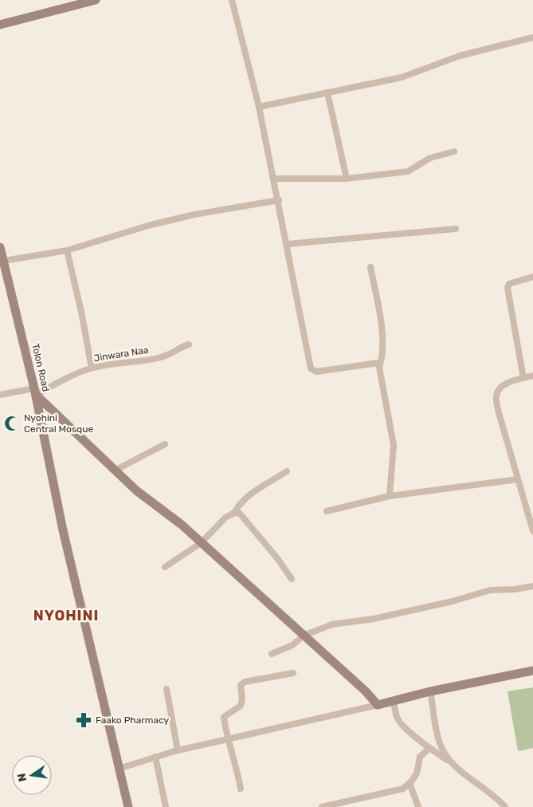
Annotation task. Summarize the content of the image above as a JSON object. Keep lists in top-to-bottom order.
{
  "streets": {
    "main road": ["Tolon Road"],
    "street": ["Jinwara Naa"]
  },
  "crossings": [
    ["Jinwara Naa", "Tolon Road"]
  ],
  "districts": ["NYOHINI"],
  "places": {
    "mosque": ["Nyohini Central Mosque"],
    "pharmacy": ["Faako Pharmacy"]
  },
  "north": "left"
}
